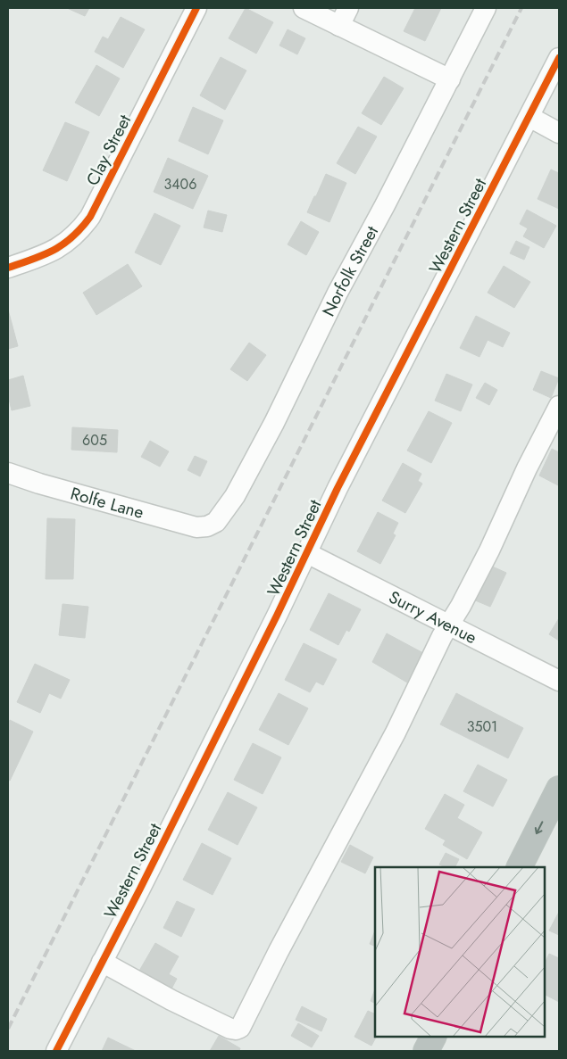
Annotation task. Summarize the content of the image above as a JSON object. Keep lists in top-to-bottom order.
{
  "streets": {
    "street": [
      "Clay Street",
      "Western Street",
      "Norfolk Street",
      "Rolfe Lane",
      "Surry Avenue"
    ]
  },
  "crossings": [
    ["Western Street", "Surry Avenue"],
    ["Norfolk Street", "Rolfe Lane"]
  ],
  "house_numbers": ["3406", "605", "3501"]
}
